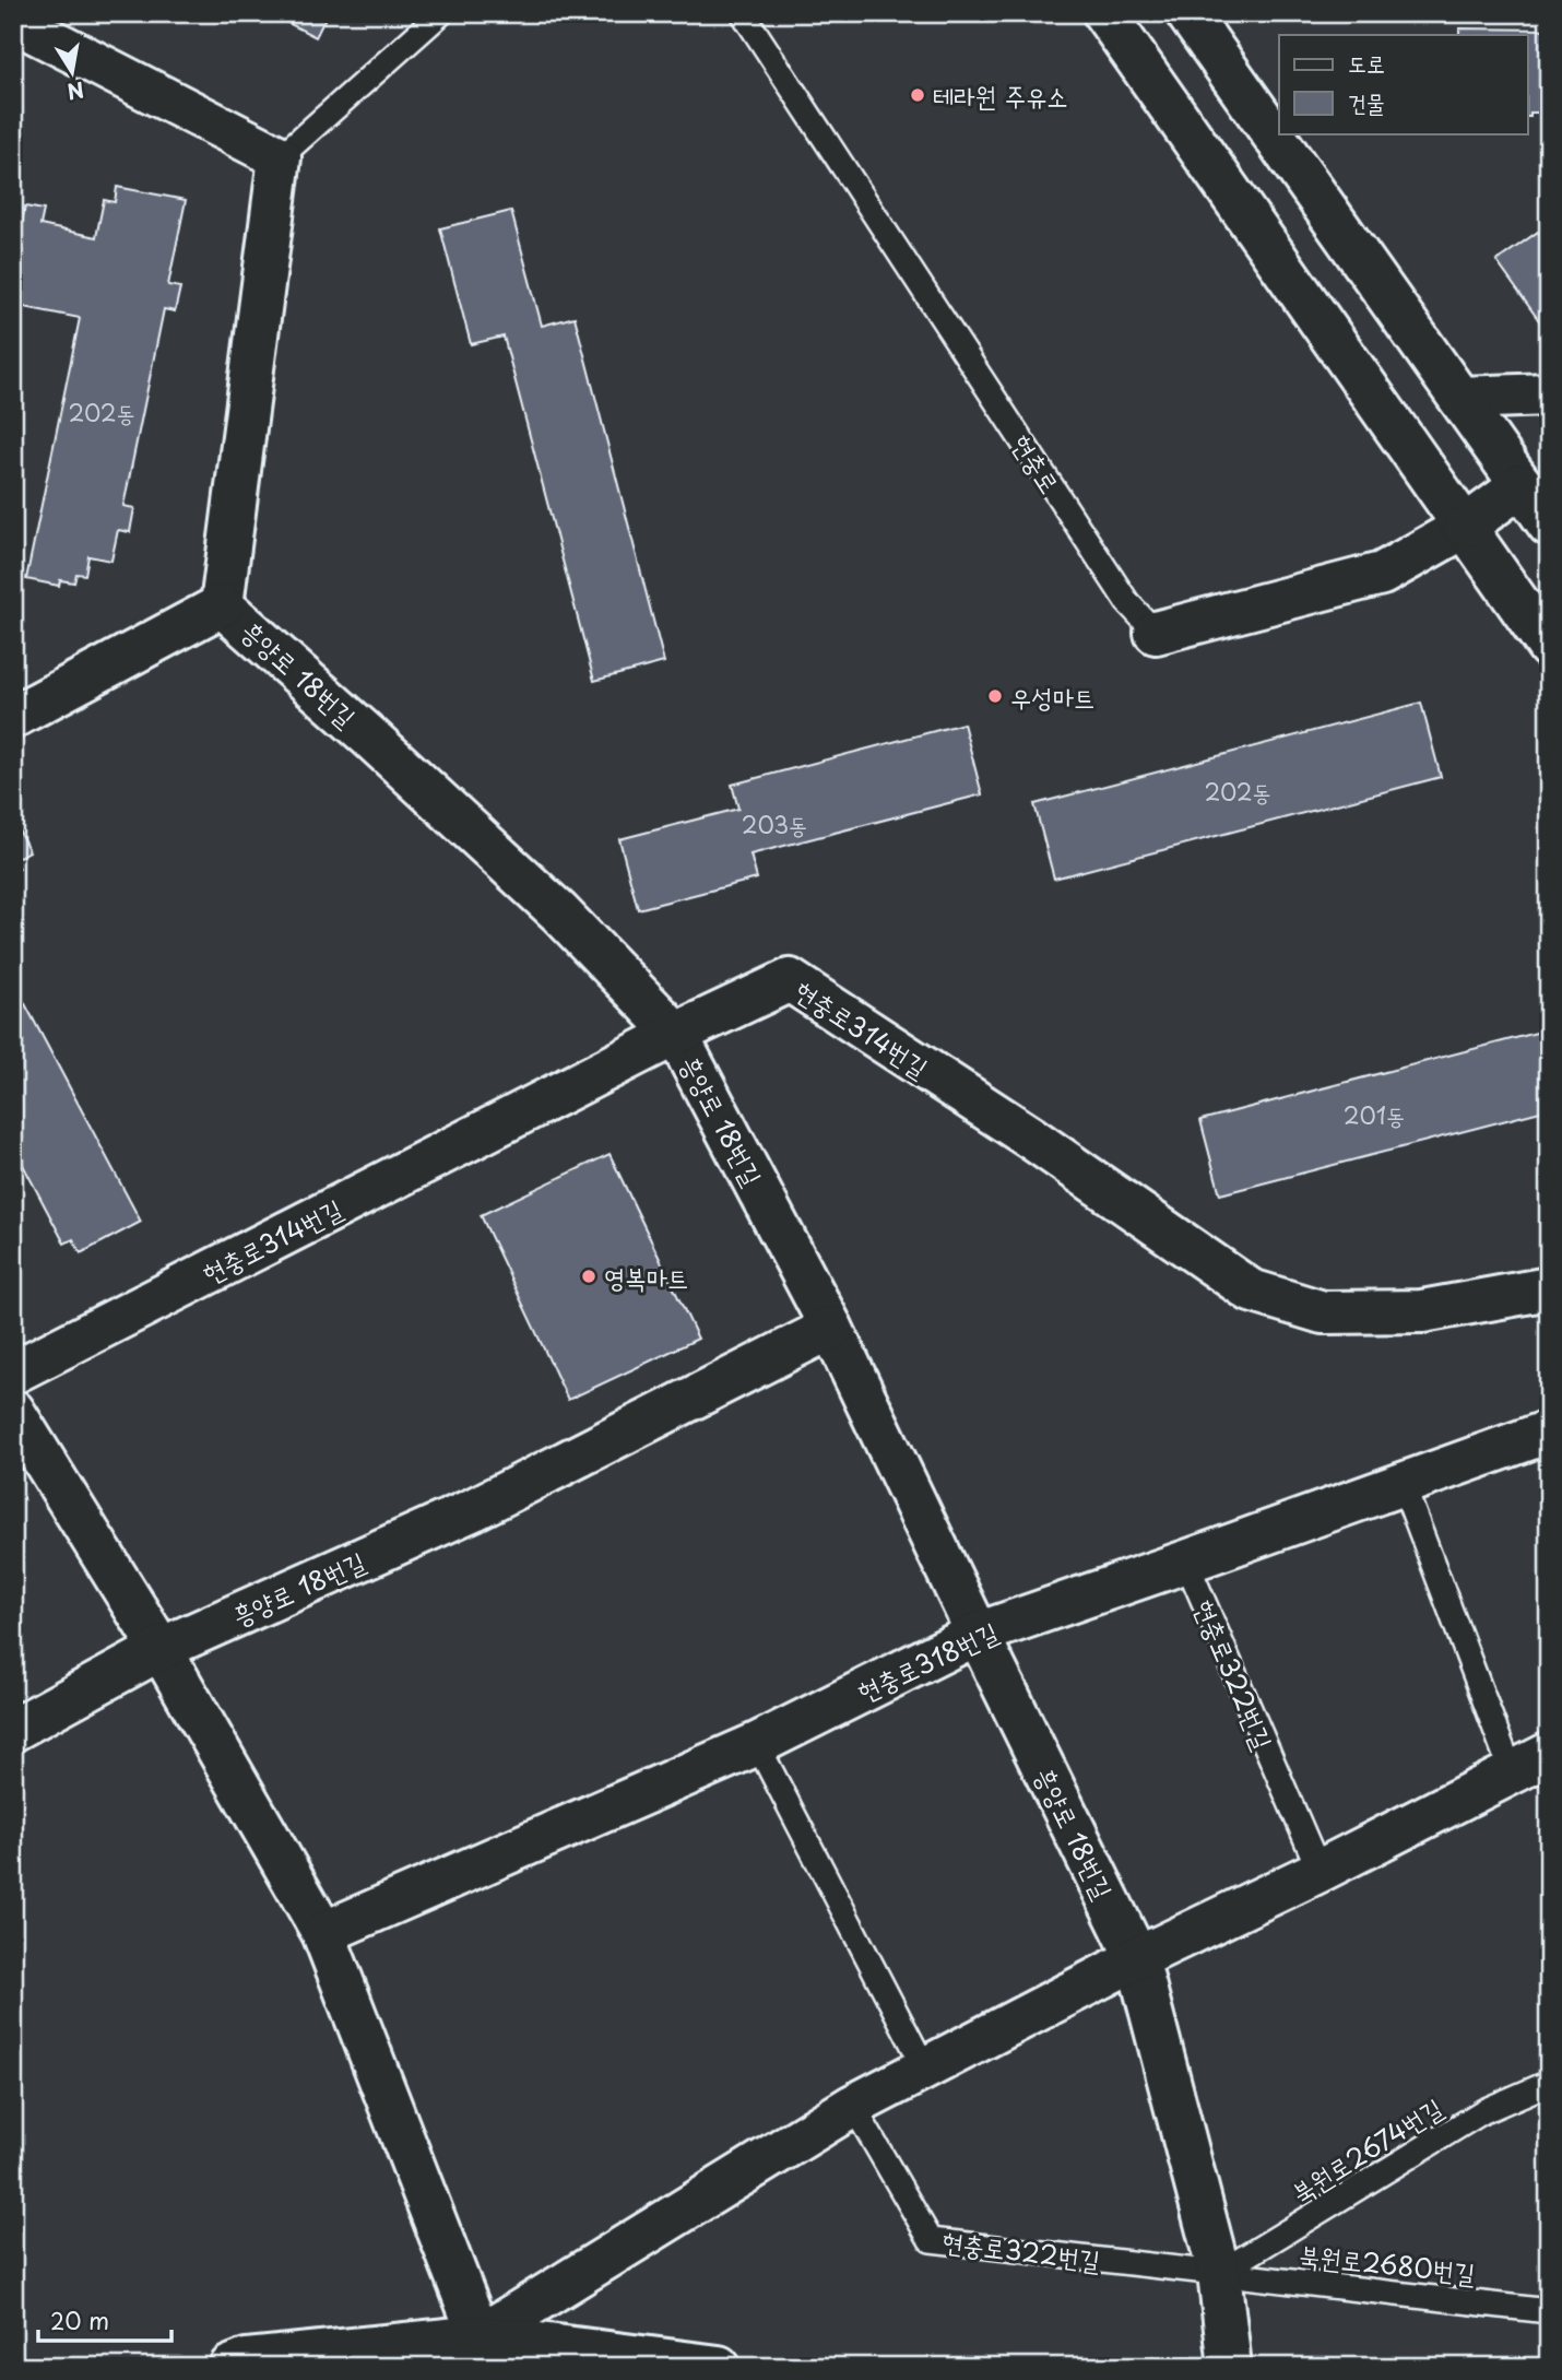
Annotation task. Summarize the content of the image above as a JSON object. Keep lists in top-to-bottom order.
{
  "streets": {
    "street": [
      "현충로",
      "흥양로 18번길",
      "현충로314번길",
      "현충로318번길"
    ],
    "lane": ["현충로322번길", "북원로2674번길", "북원로2680번길"]
  },
  "crossings": [
    ["흥양로 18번길", "현충로314번길"],
    ["흥양로 18번길", "현충로318번길"],
    ["흥양로 18번길", "현충로322번길"],
    ["흥양로 18번길", "북원로2674번길"],
    ["흥양로 18번길", "북원로2680번길"],
    ["현충로318번길", "현충로322번길"],
    ["현충로322번길", "북원로2674번길"],
    ["현충로322번길", "북원로2680번길"],
    ["북원로2674번길", "북원로2680번길"]
  ],
  "places": ["테라원 주유소", "우성마트", "영복마트"],
  "house_numbers": [
    "202동",
    "202동",
    "203동",
    "201동"
  ],
  "legend": ["도로", "건물"],
  "scale_bar": "20 m",
  "north": "bottom"
}
